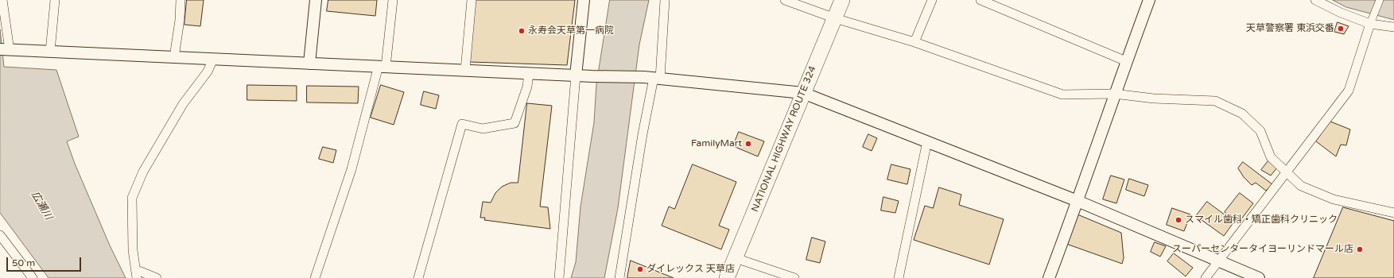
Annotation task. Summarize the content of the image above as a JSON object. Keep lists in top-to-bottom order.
{
  "streets": {
    "highway": ["NATIONAL HIGHWAY ROUTE 324"]
  },
  "water": ["広瀬川"],
  "places": [
    "天草警察署 東浜交番",
    "永寿会天草第一病院",
    "FamilyMart",
    "スマイル歯科・矯正歯科クリニック",
    "スーパーセンタータイヨーリンドマール店",
    "ダイレックス 天草店"
  ],
  "scale_bar": "50 m"
}
